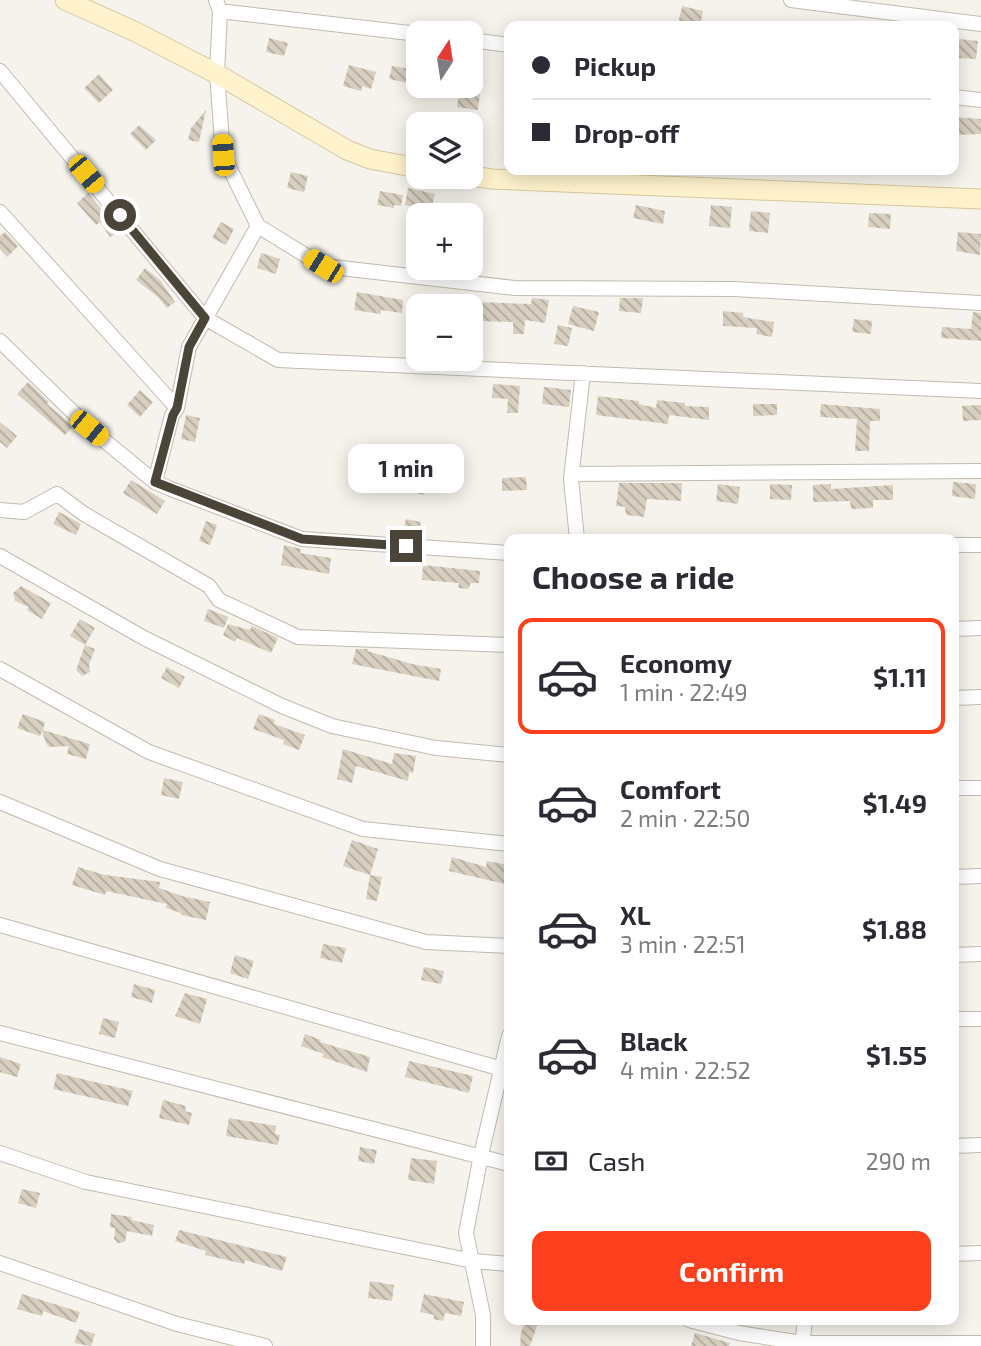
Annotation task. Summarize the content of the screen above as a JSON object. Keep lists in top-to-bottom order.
{
  "north": "top",
  "page": {
    "map_buttons": ["+", "−"],
    "banner": ["Pickup", "Drop-off"],
    "bubble": "1 min",
    "heading": "Choose a ride",
    "list": [
      {
        "name": "Economy",
        "note": "1 min · 22:49",
        "value": "$1.11"
      },
      {
        "name": "Comfort",
        "note": "2 min · 22:50",
        "value": "$1.49"
      },
      {
        "name": "XL",
        "note": "3 min · 22:51",
        "value": "$1.88"
      },
      {
        "name": "Black",
        "note": "4 min · 22:52",
        "value": "$1.55"
      }
    ],
    "pay": ["Cash", "290 m"],
    "buttons": "Confirm"
  }
}
